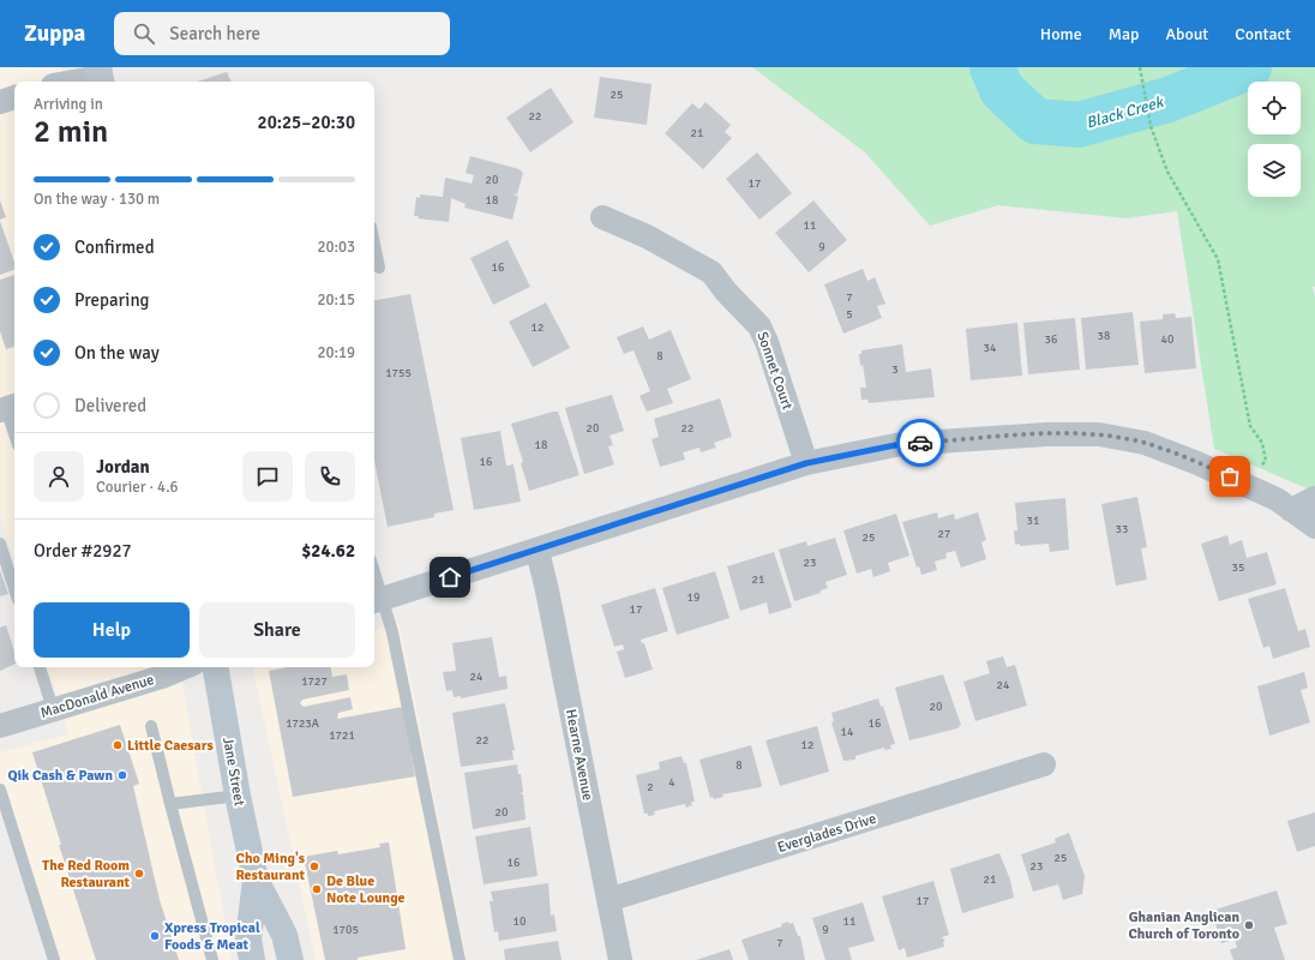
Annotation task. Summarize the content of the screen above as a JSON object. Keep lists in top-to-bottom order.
{
  "streets": {
    "main road": ["Jane Street"],
    "street": [
      "Sonnet Court",
      "MacDonald Avenue",
      "Hearne Avenue",
      "Everglades Drive"
    ]
  },
  "crossings": [
    ["Hearne Avenue", "Everglades Drive"]
  ],
  "water": ["Black Creek"],
  "places": [
    "Little Caesars",
    "Qik Cash & Pawn",
    "Cho Ming's Restaurant",
    "The Red Room Restaurant",
    "De Blue Note Lounge",
    "Ghanian Anglican Church of Toronto",
    "Xpress Tropical Foods & Meat"
  ],
  "house_numbers": [
    "25",
    "22",
    "21",
    "20",
    "17",
    "18",
    "11",
    "9",
    "16",
    "7",
    "5",
    "12",
    "38",
    "36",
    "40",
    "34",
    "8",
    "3",
    "1755",
    "20",
    "22",
    "18",
    "16",
    "31",
    "33",
    "27",
    "25",
    "23",
    "35",
    "21",
    "19",
    "17",
    "24",
    "1727",
    "24",
    "20",
    "1723A",
    "16",
    "14",
    "1721",
    "22",
    "12",
    "8",
    "4",
    "2",
    "20",
    "25",
    "16",
    "23",
    "21",
    "17",
    "10",
    "11",
    "1705",
    "9",
    "7"
  ],
  "page": {
    "header": "Zuppa",
    "search": "Search here",
    "nav": [
      "Home",
      "Map",
      "About",
      "Contact"
    ],
    "heading": ["2 min", "Arriving in", "20:25–20:30"],
    "panel": [
      "Jordan",
      "Courier · 4.6",
      "Order #2927",
      "$24.62"
    ],
    "bar": "On the way · 130 m",
    "list": [
      ["Confirmed", "20:03"],
      ["Preparing", "20:15"],
      ["On the way", "20:19"],
      "Delivered"
    ],
    "buttons": ["Help", "Share"]
  }
}
